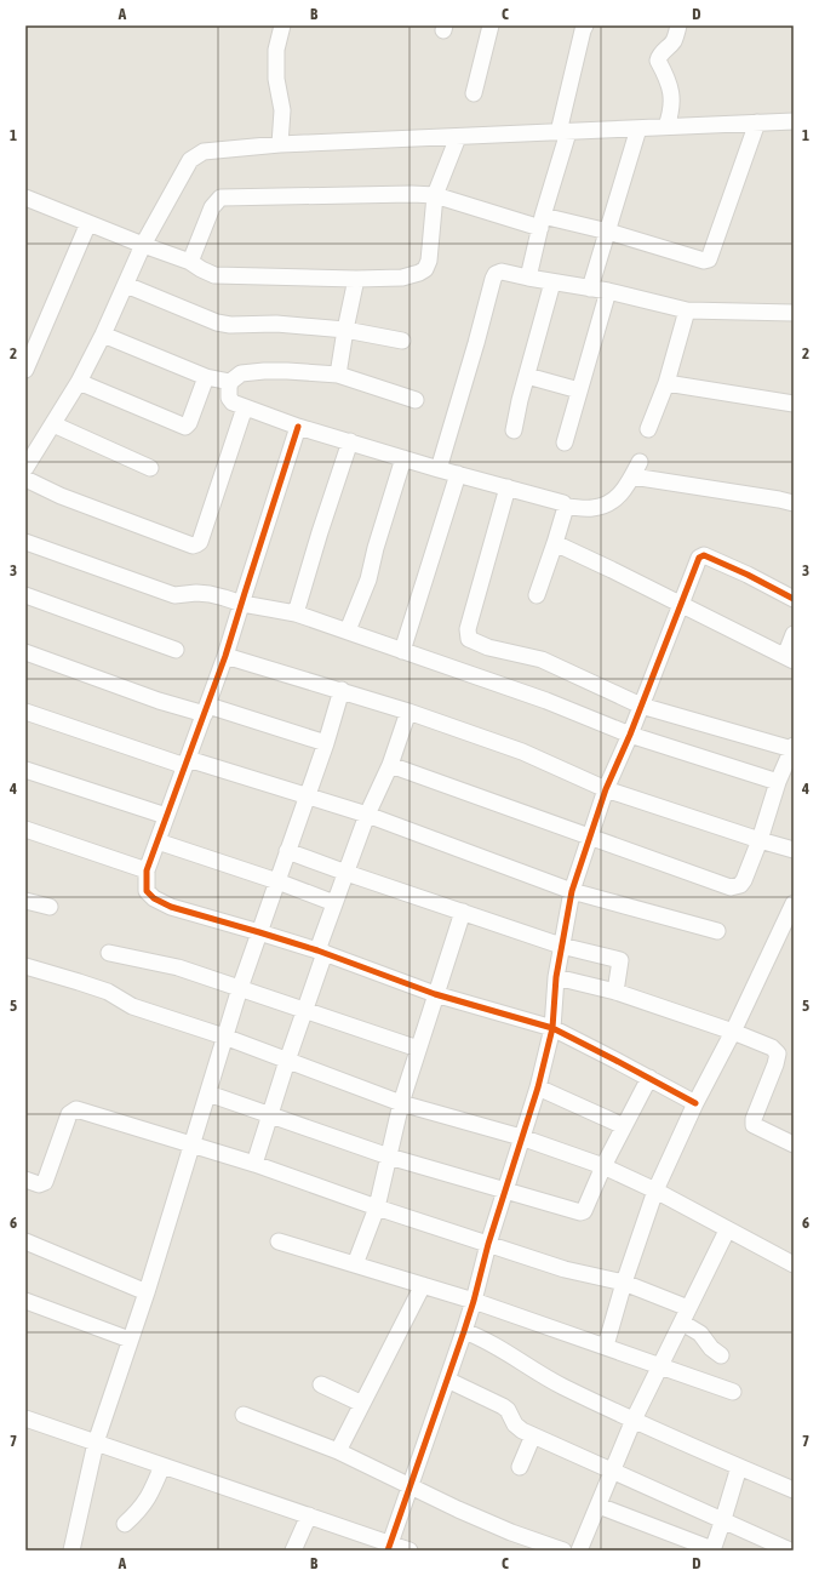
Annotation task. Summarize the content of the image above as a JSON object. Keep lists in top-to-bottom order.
{
  "grid": {
    "columns": [
      "A",
      "B",
      "C",
      "D"
    ],
    "rows": [
      "1",
      "2",
      "3",
      "4",
      "5",
      "6",
      "7"
    ]
  }
}
